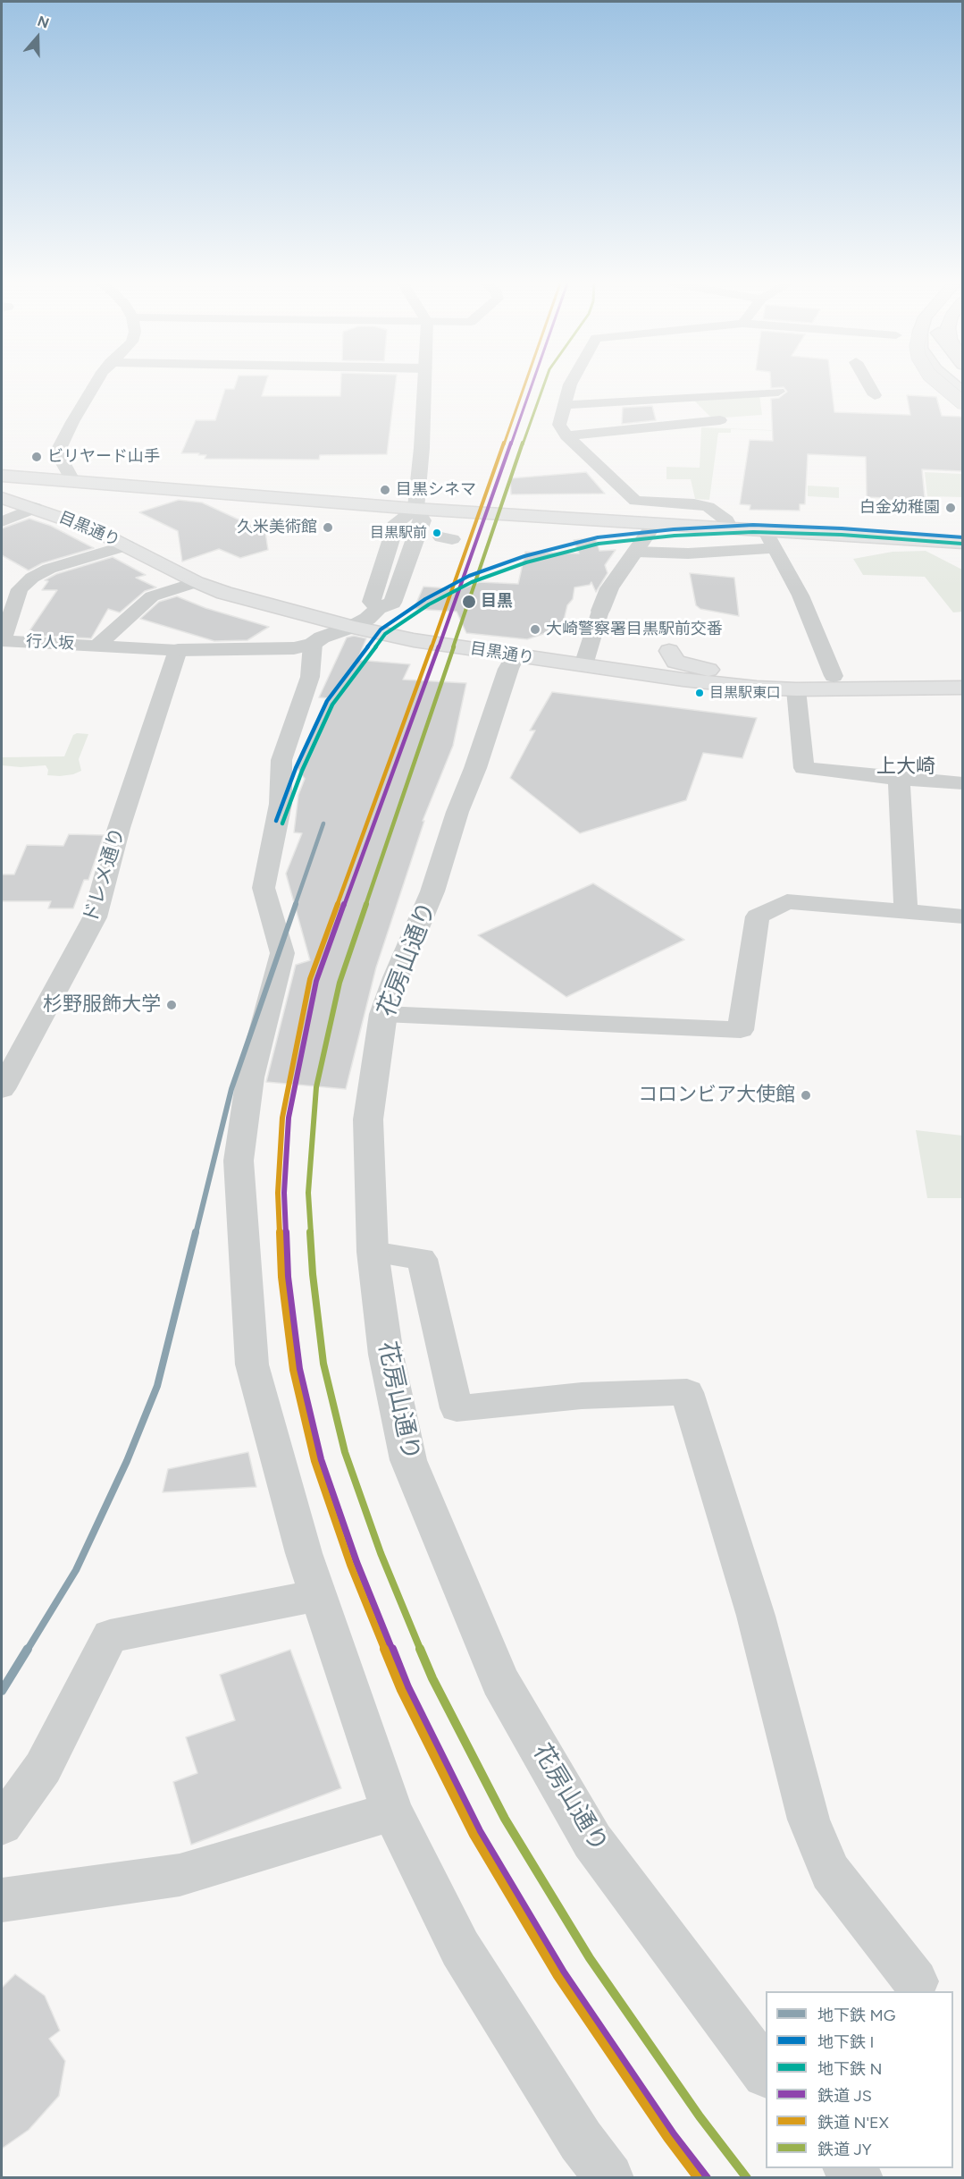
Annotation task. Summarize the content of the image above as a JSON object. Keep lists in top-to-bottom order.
{
  "streets": {
    "main road": ["目黒通り"],
    "street": ["行人坂", "ドレメ通り", "花房山通り"]
  },
  "crossings": [
    ["目黒通り", "花房山通り"],
    ["行人坂", "ドレメ通り"]
  ],
  "districts": ["上大崎"],
  "places": [
    "ビリヤード山手",
    "目黒シネマ",
    "白金幼稚園",
    "久米美術館",
    "目黒駅前",
    "目黒",
    "大崎警察署目黒駅前交番",
    "目黒駅東口",
    "杉野服飾大学",
    "コロンビア大使館"
  ],
  "lines": [
    "rail line JS",
    "rail line N'EX",
    "rail line JY",
    "metro line I",
    "metro line N",
    "metro line MG"
  ],
  "legend": [
    "地下鉄 MG",
    "地下鉄 I",
    "地下鉄 N",
    "鉄道 JS",
    "鉄道 N'EX",
    "鉄道 JY"
  ],
  "north": "top"
}
